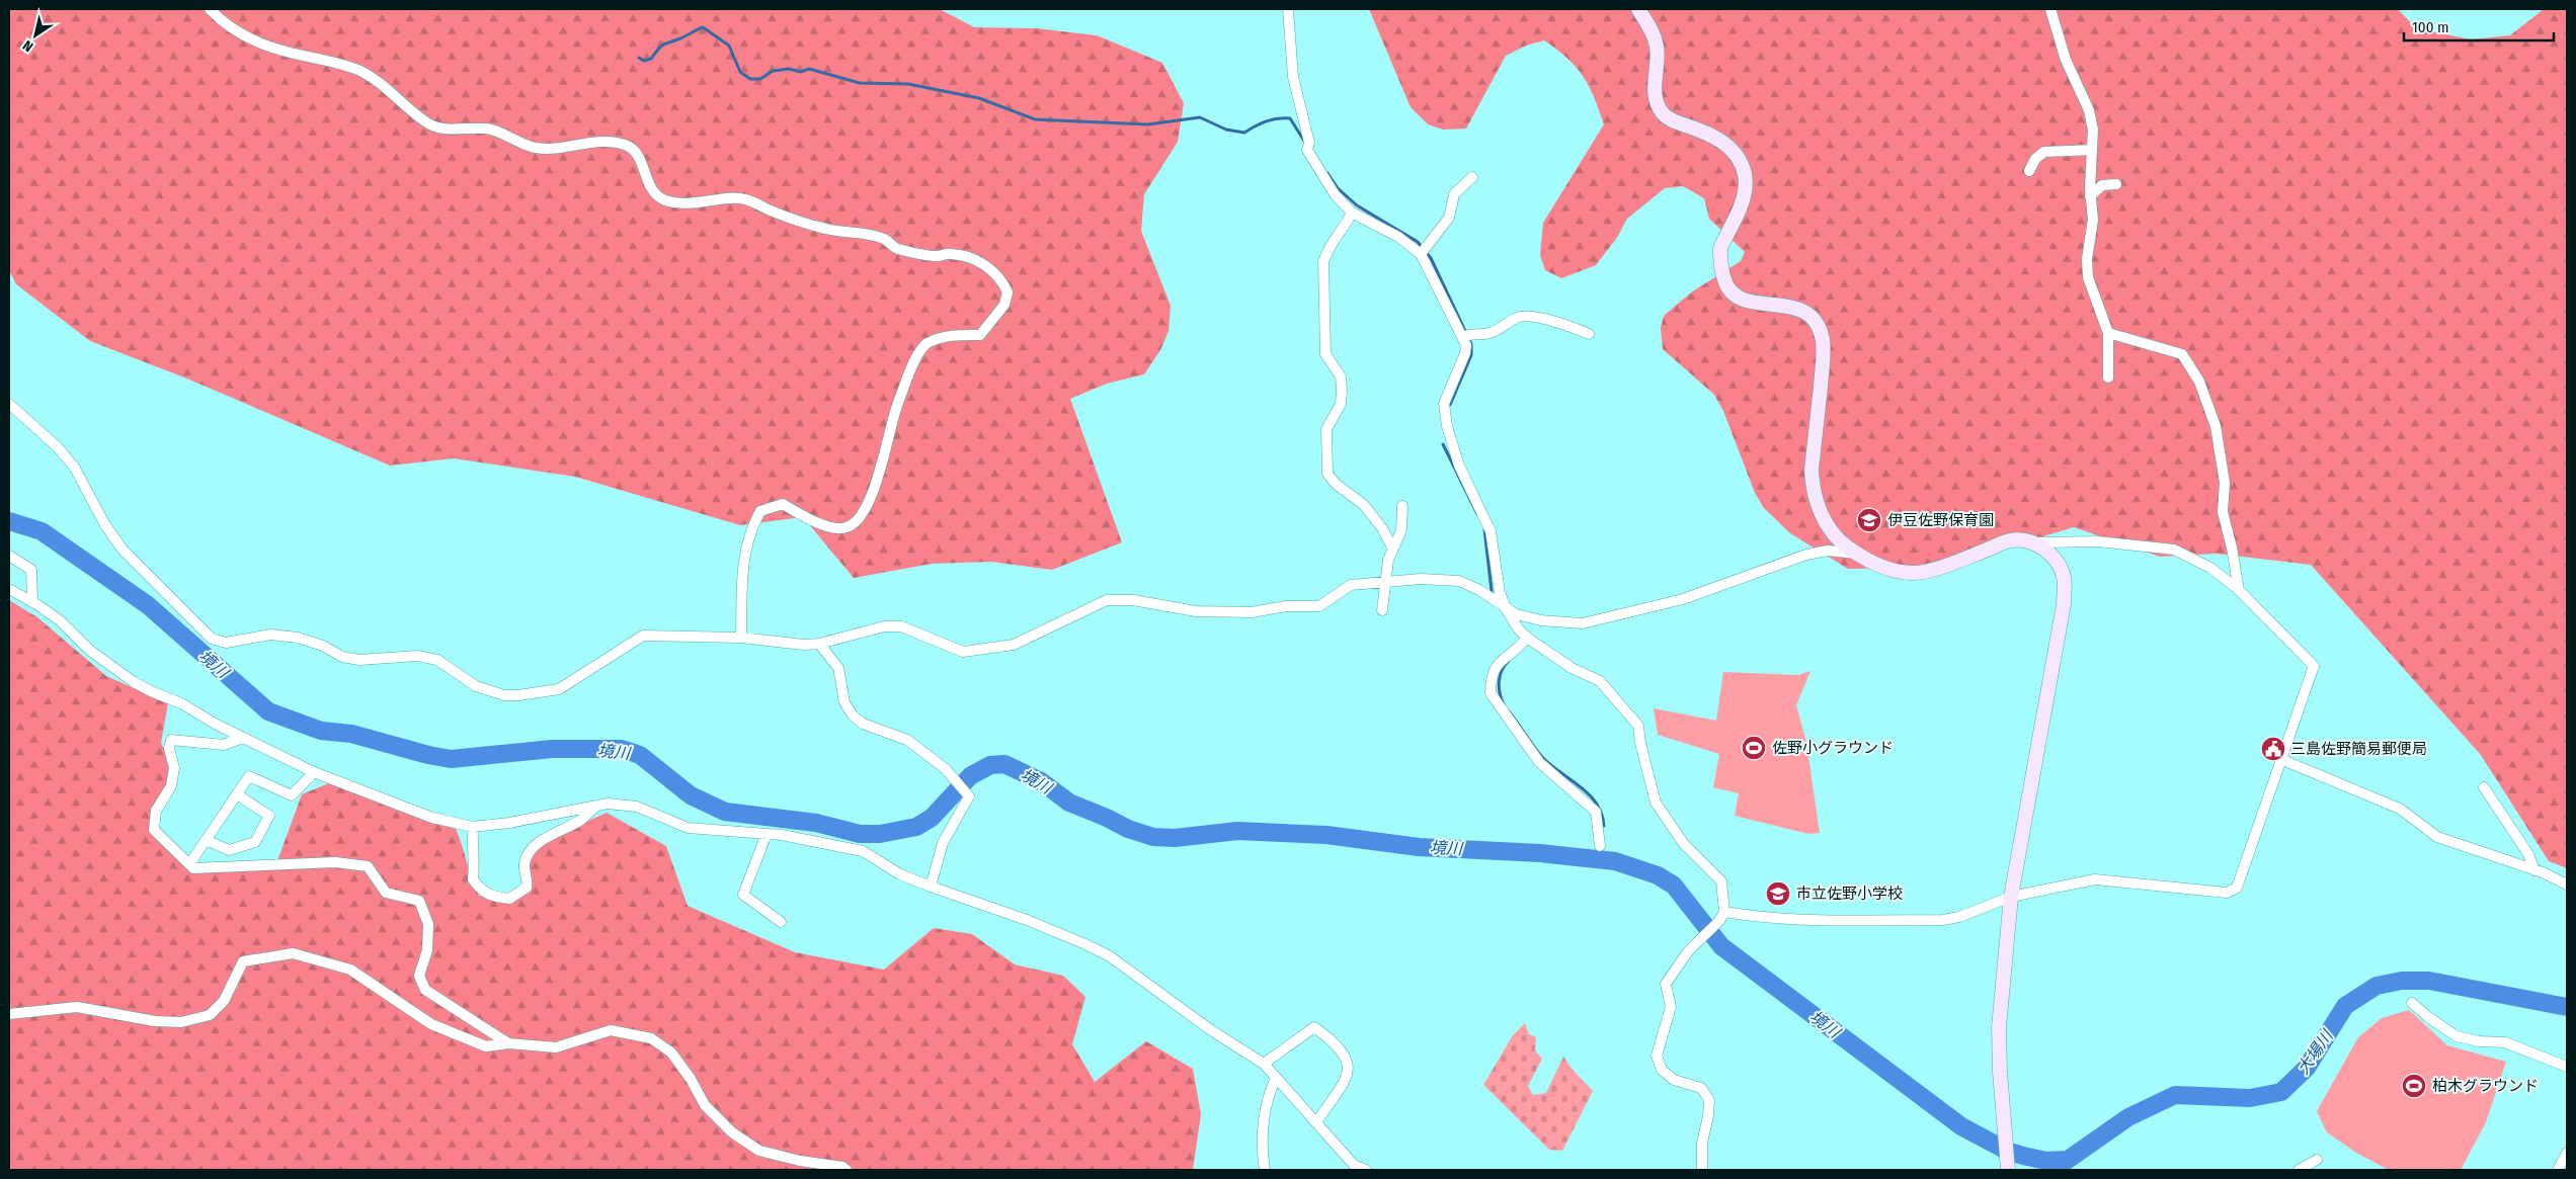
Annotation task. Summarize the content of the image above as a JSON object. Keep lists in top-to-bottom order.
{
  "water": ["境川", "大場川"],
  "places": {
    "school or university": ["伊豆佐野保育園", "市立佐野小学校"],
    "sports": ["佐野小グラウンド", "柏木グラウンド"],
    "public building": ["三島佐野簡易郵便局"]
  },
  "scale_bar": "100 m",
  "north": "bottom left"
}
